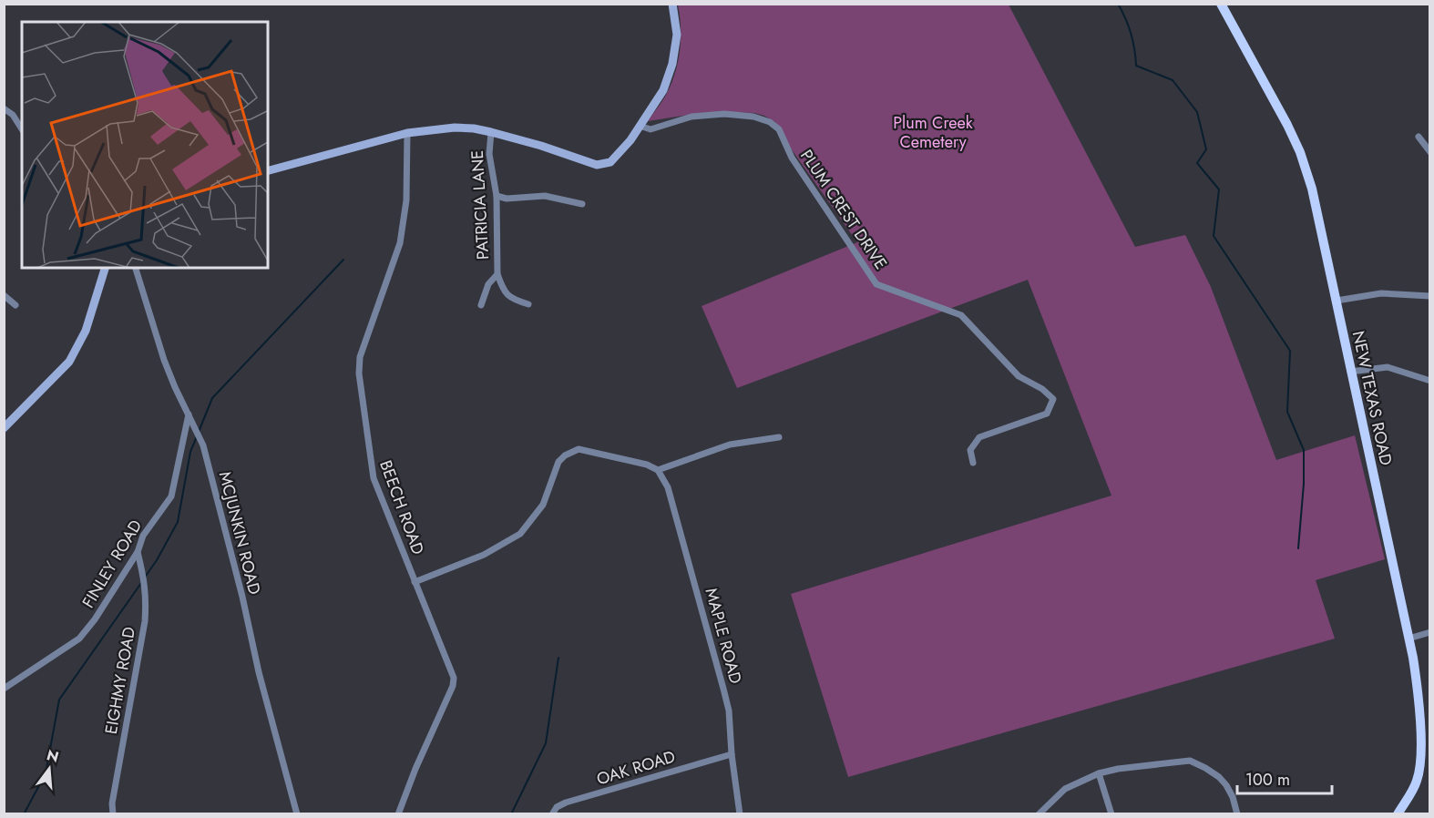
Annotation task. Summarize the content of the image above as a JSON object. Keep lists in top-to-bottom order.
{
  "streets": {
    "main road": ["NEW TEXAS ROAD"],
    "street": [
      "PATRICIA LANE",
      "PLUM CREST DRIVE",
      "BEECH ROAD",
      "MCJUNKIN ROAD",
      "FINLEY ROAD",
      "MAPLE ROAD",
      "EIGHMY ROAD",
      "OAK ROAD"
    ]
  },
  "crossings": [
    ["MCJUNKIN ROAD", "FINLEY ROAD"],
    ["FINLEY ROAD", "EIGHMY ROAD"],
    ["MAPLE ROAD", "OAK ROAD"]
  ],
  "parks": ["Plum Creek Cemetery"],
  "scale_bar": "100 m",
  "north": "top"
}
